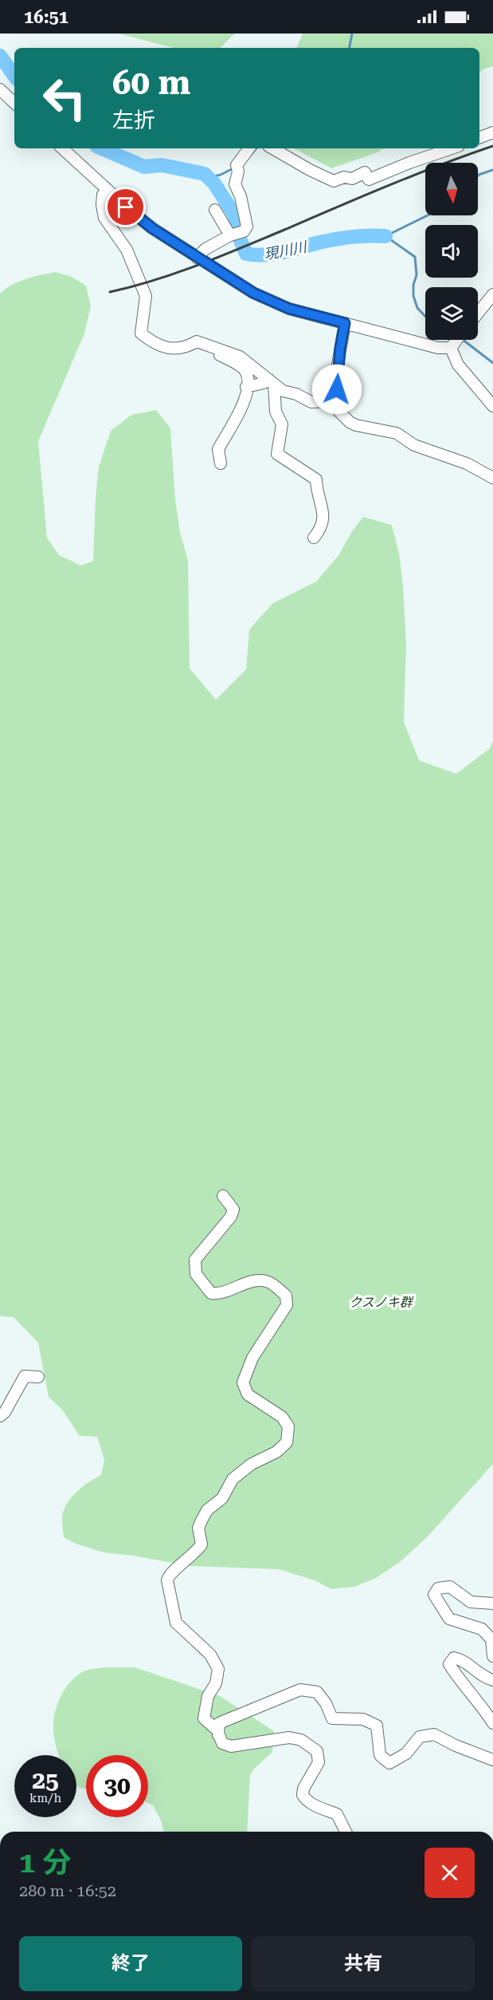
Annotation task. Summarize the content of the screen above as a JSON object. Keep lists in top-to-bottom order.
{
  "water": ["現川川"],
  "parks": ["クスノキ群"],
  "north": "bottom",
  "page": {
    "status": "16:51",
    "turn": ["60 m", "左折"],
    "speed": "25 km/h",
    "limit": "30",
    "heading": ["1 分", "280 m · 16:52"],
    "buttons": ["終了", "共有"]
  }
}
